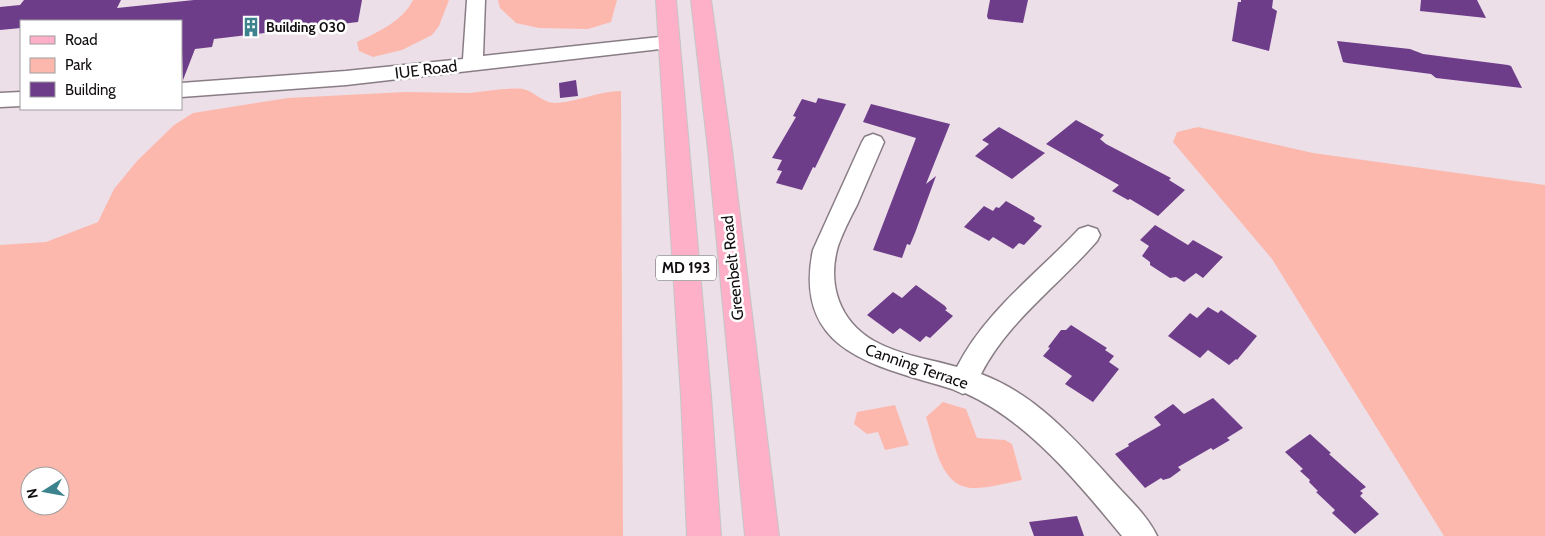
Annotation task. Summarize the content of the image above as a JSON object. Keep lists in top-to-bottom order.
{
  "streets": {
    "main road": ["MD 193", "Greenbelt Road"],
    "street": ["IUE Road", "Canning Terrace"]
  },
  "crossings": [
    ["IUE Road", "MD 193"]
  ],
  "places": {
    "building": ["Building 030"]
  },
  "legend": ["Road", "Park", "Building"],
  "north": "left"
}
